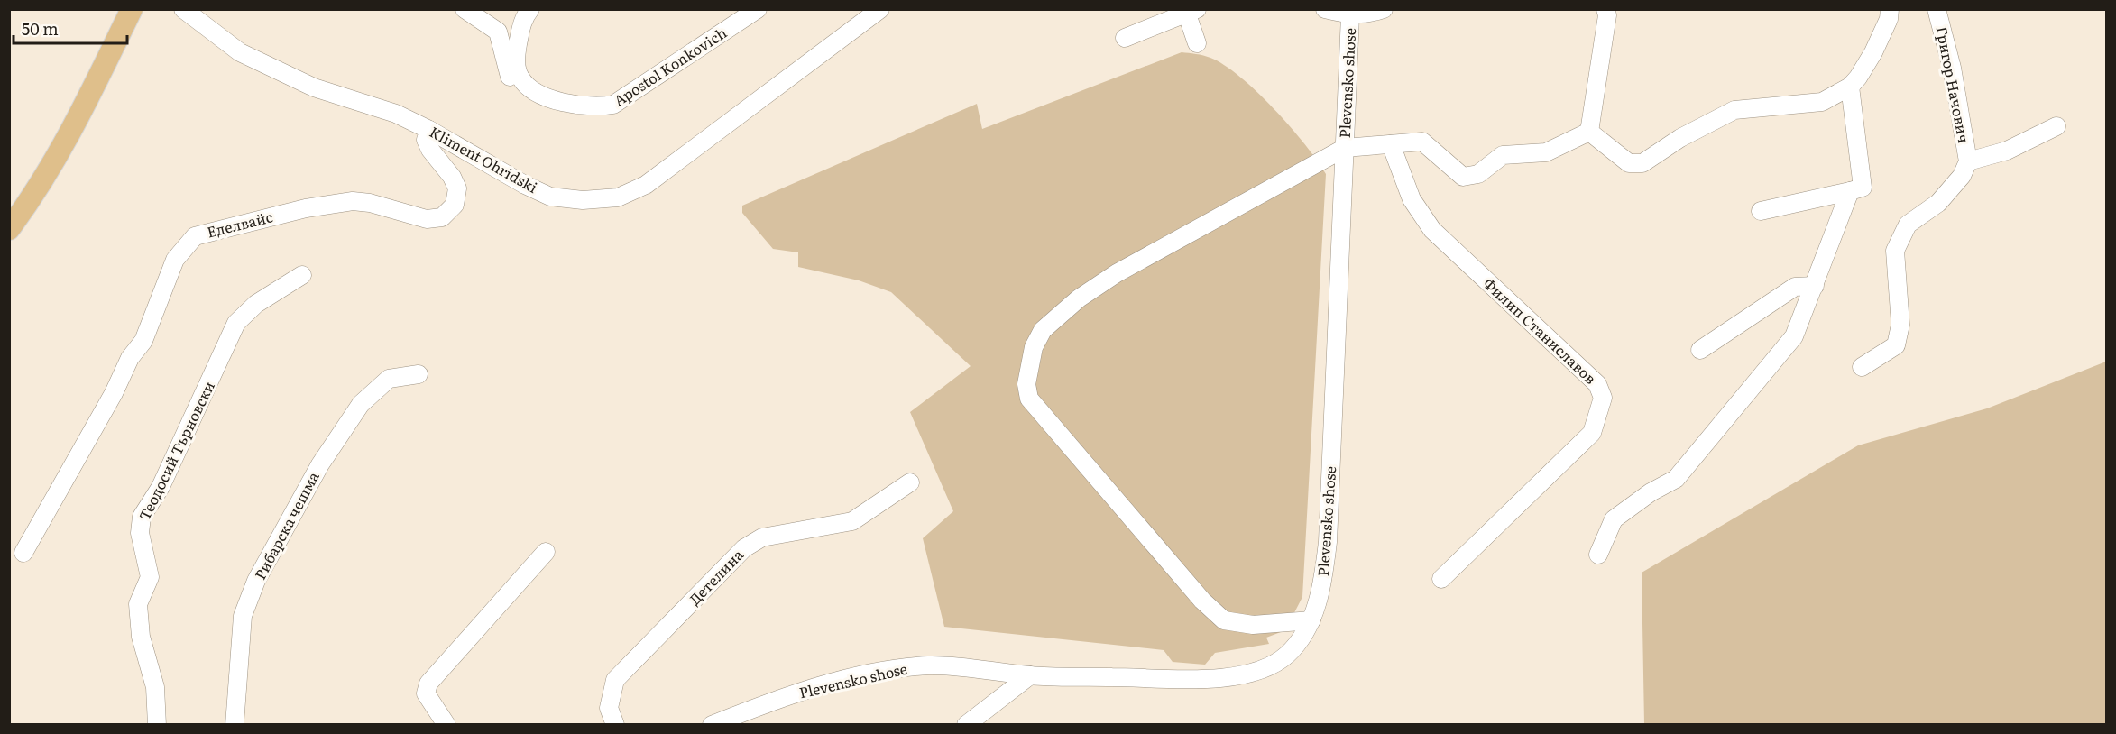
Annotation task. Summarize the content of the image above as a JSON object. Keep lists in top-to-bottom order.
{
  "streets": {
    "street": [
      "Apostol Konkovich",
      "Plevensko shose",
      "Григор Начович",
      "Kliment Ohridski",
      "Еделвайс",
      "Филип Станиславов",
      "Теодосий Търновски",
      "Рибарска чешма",
      "Детелина"
    ]
  },
  "crossings": [
    ["Kliment Ohridski", "Еделвайс"]
  ],
  "scale_bar": "50 m"
}
